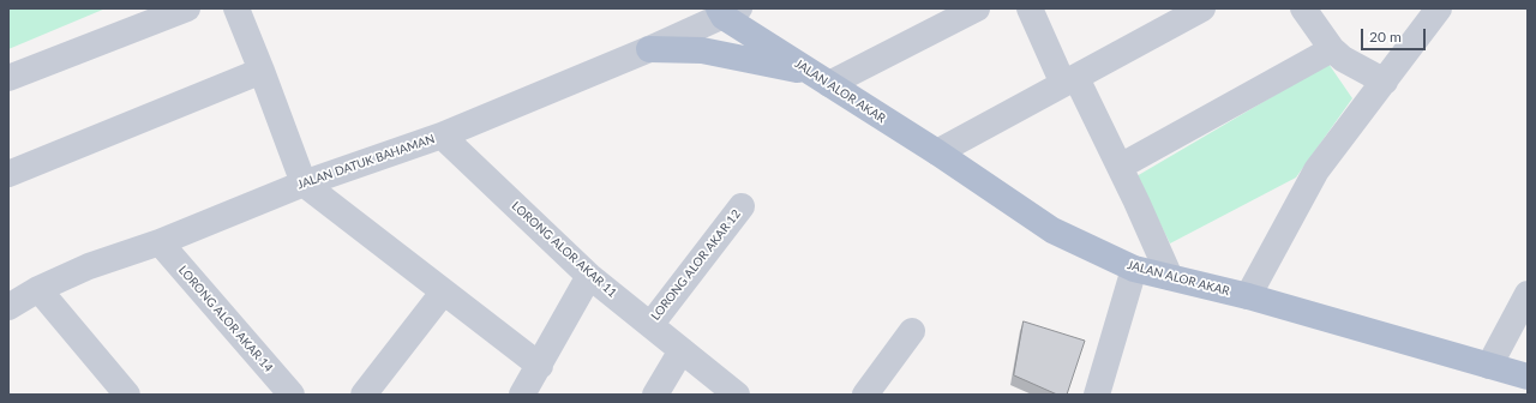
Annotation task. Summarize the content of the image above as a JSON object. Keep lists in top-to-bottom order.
{
  "streets": {
    "main road": ["JALAN ALOR AKAR"],
    "street": [
      "JALAN DATUK BAHAMAN",
      "LORONG ALOR AKAR 11",
      "LORONG ALOR AKAR 12",
      "LORONG ALOR AKAR 14"
    ]
  },
  "crossings": [
    ["JALAN ALOR AKAR", "JALAN DATUK BAHAMAN"],
    ["JALAN DATUK BAHAMAN", "LORONG ALOR AKAR 11"],
    ["JALAN DATUK BAHAMAN", "LORONG ALOR AKAR 14"],
    ["LORONG ALOR AKAR 11", "LORONG ALOR AKAR 12"]
  ],
  "scale_bar": "20 m"
}
